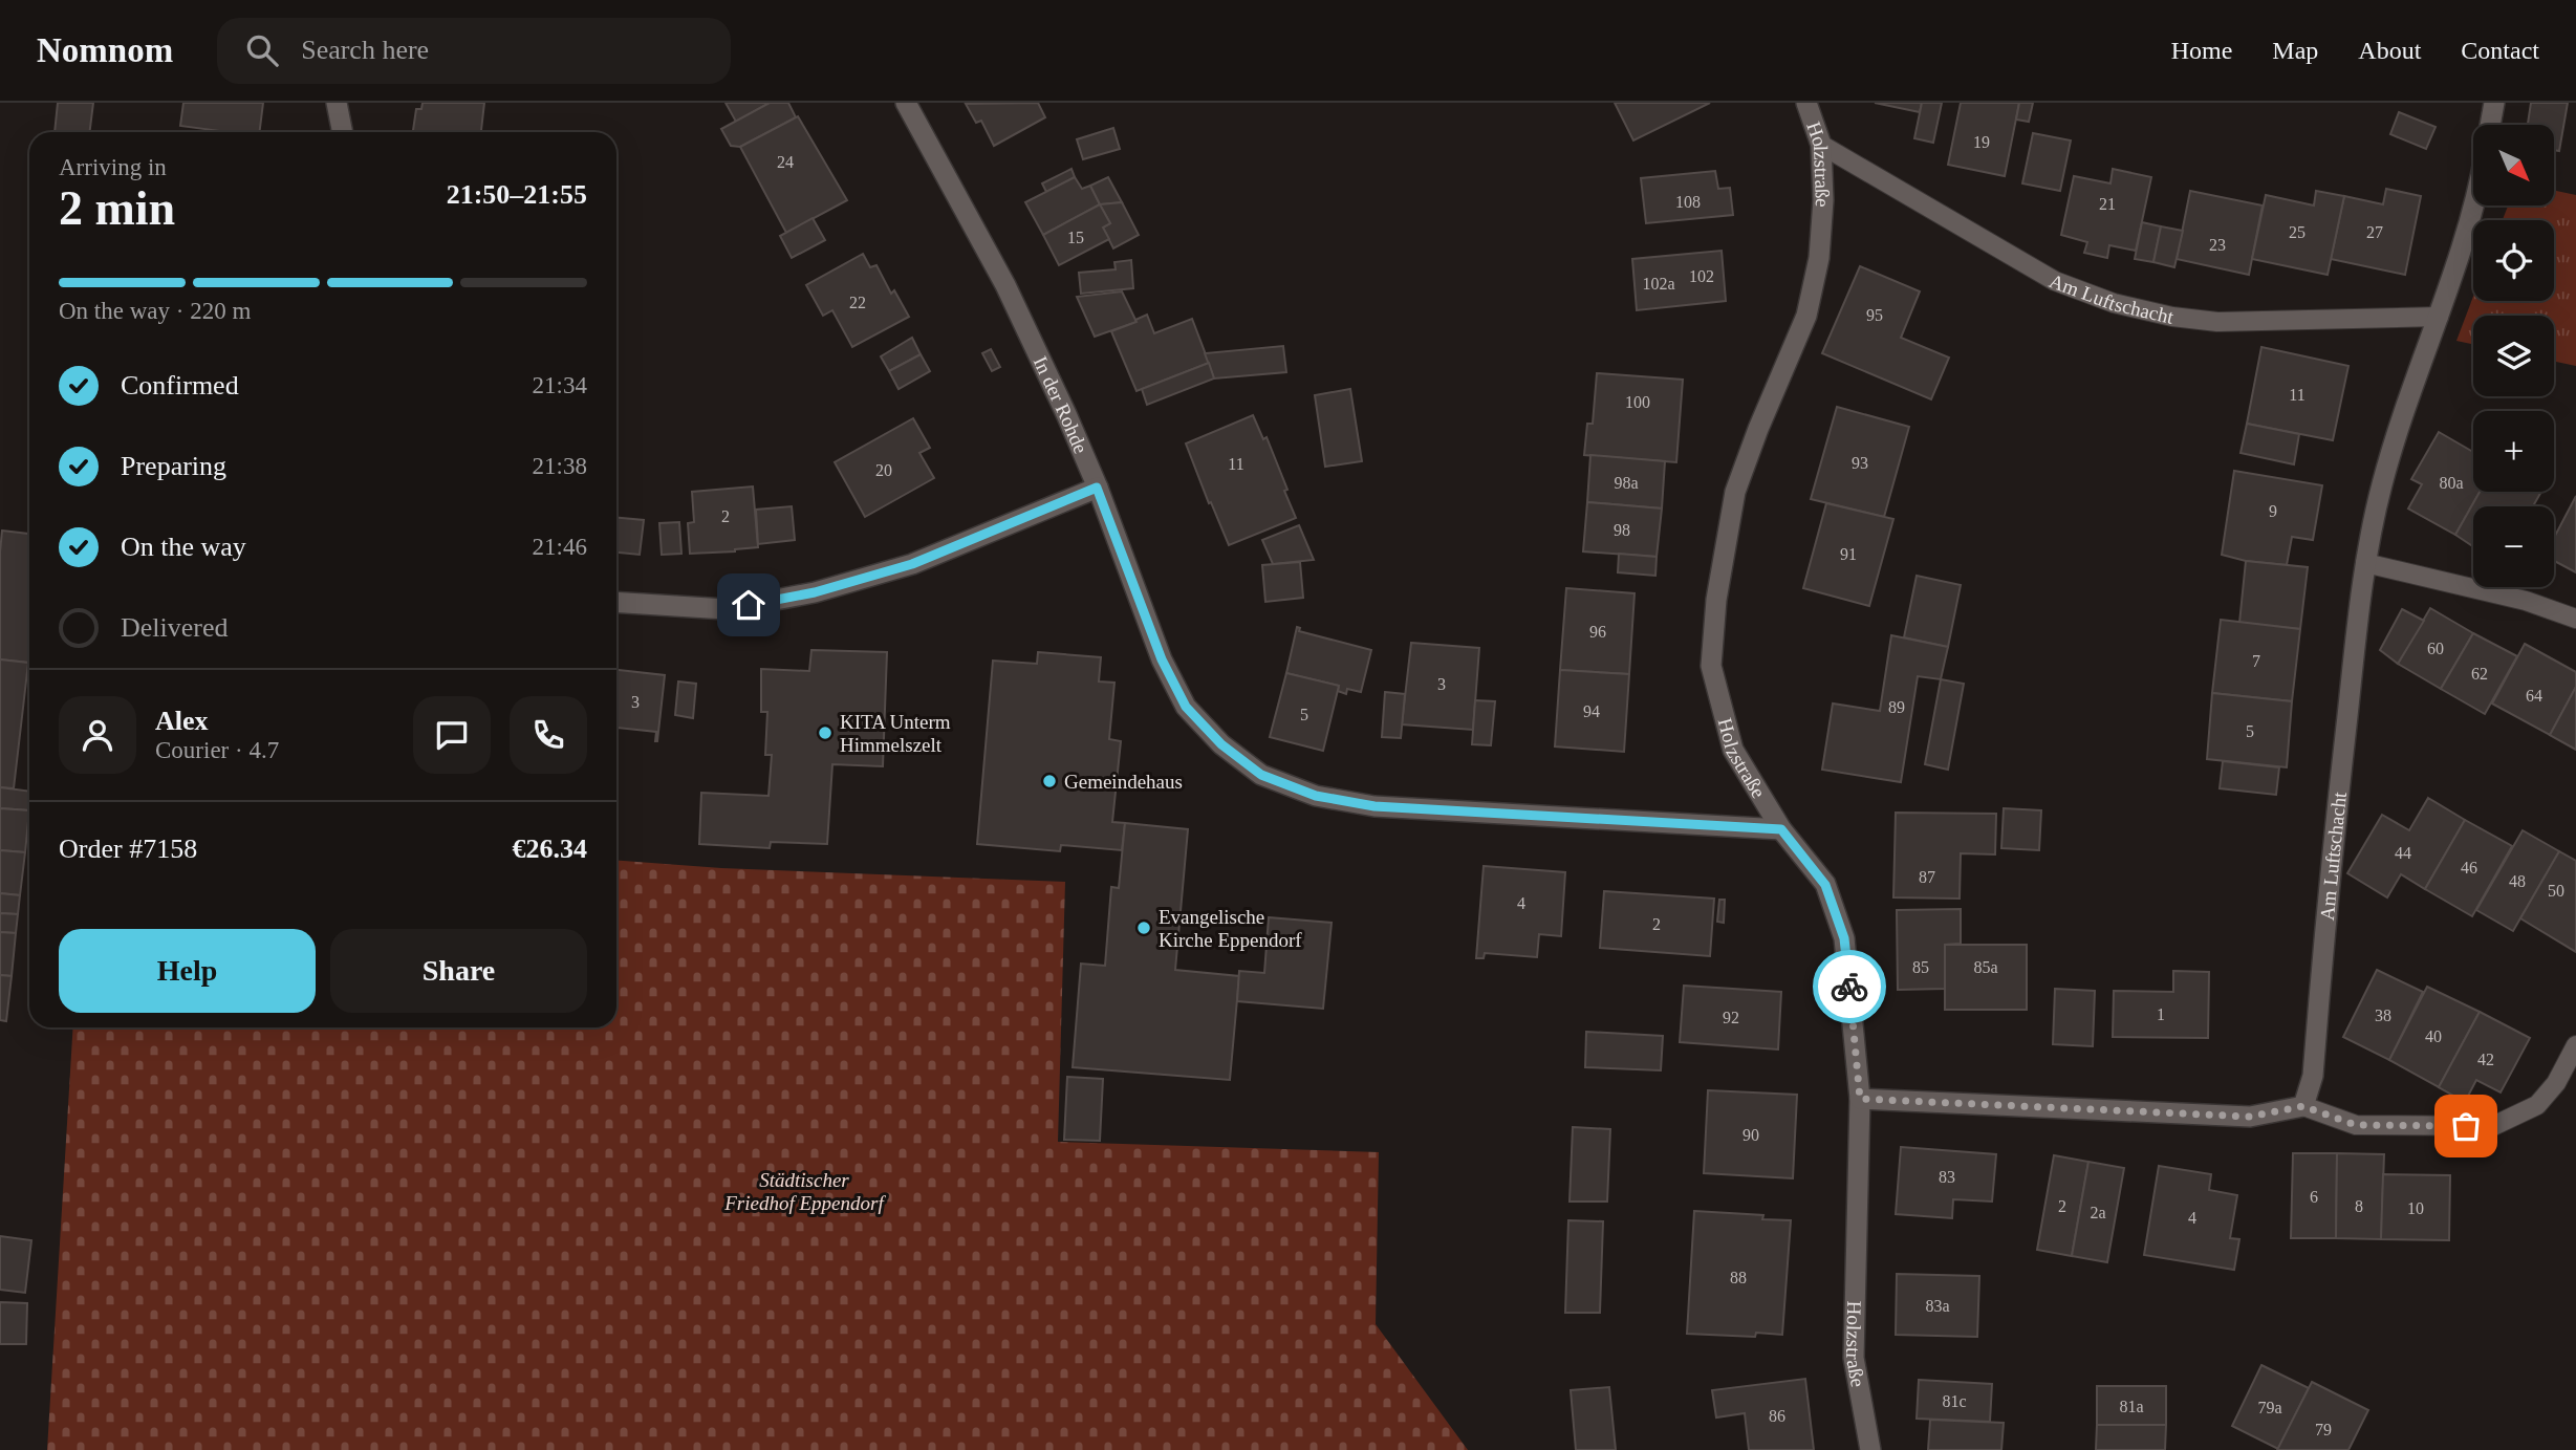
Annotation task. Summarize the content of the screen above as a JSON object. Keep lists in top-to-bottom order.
{
  "streets": {
    "street": ["Holzstraße", "Am Luftschacht", "In der Rohde"]
  },
  "crossings": [
    ["Holzstraße", "Am Luftschacht"],
    ["Holzstraße", "In der Rohde"]
  ],
  "parks": ["Städtischer Friedhof Eppendorf"],
  "places": ["KITA Unterm Himmelszelt", "Gemeindehaus", "Evangelische Kirche Eppendorf"],
  "house_numbers": [
    "19",
    "24",
    "108",
    "21",
    "25",
    "27",
    "15",
    "23",
    "102",
    "102a",
    "22",
    "95",
    "11",
    "100",
    "93",
    "11",
    "20",
    "98a",
    "80a",
    "9",
    "2",
    "98",
    "91",
    "96",
    "60",
    "7",
    "62",
    "3",
    "64",
    "3",
    "89",
    "94",
    "5",
    "5",
    "44",
    "46",
    "87",
    "48",
    "50",
    "4",
    "2",
    "85",
    "85a",
    "1",
    "38",
    "92",
    "40",
    "42",
    "90",
    "83",
    "6",
    "2",
    "8",
    "10",
    "2a",
    "4",
    "88",
    "83a",
    "81c",
    "81a",
    "79a",
    "86",
    "79"
  ],
  "north": "bottom right",
  "page": {
    "header": "Nomnom",
    "search": "Search here",
    "nav": [
      "Home",
      "Map",
      "About",
      "Contact"
    ],
    "map_buttons": ["+", "−"],
    "heading": ["2 min", "Arriving in", "21:50–21:55"],
    "panel": [
      "Alex",
      "Courier · 4.7",
      "Order #7158",
      "€26.34"
    ],
    "bar": "On the way · 220 m",
    "list": [
      ["Confirmed", "21:34"],
      ["Preparing", "21:38"],
      ["On the way", "21:46"],
      "Delivered"
    ],
    "buttons": ["Help", "Share"]
  }
}
